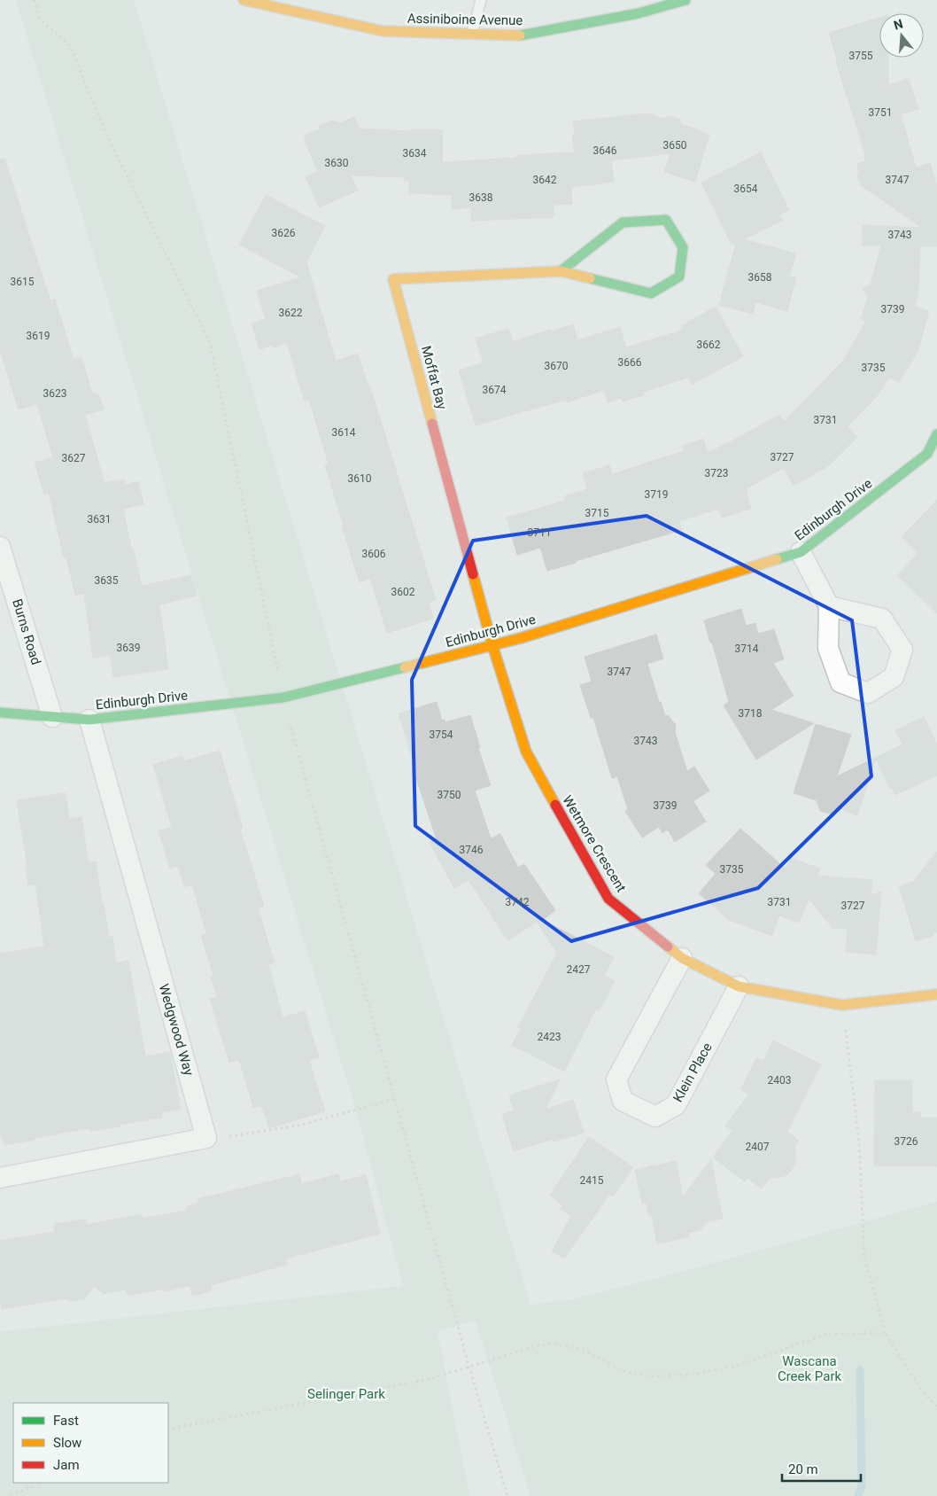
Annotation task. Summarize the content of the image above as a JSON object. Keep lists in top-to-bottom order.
{
  "streets": {
    "street": [
      "Assiniboine Avenue",
      "Moffat Bay",
      "Edinburgh Drive",
      "Burns Road",
      "Wetmore Crescent",
      "Wedgwood Way",
      "Klein Place"
    ]
  },
  "crossings": [
    ["Moffat Bay", "Edinburgh Drive"],
    ["Moffat Bay", "Wetmore Crescent"],
    ["Edinburgh Drive", "Burns Road"],
    ["Edinburgh Drive", "Wetmore Crescent"],
    ["Edinburgh Drive", "Wedgwood Way"],
    ["Wetmore Crescent", "Klein Place"]
  ],
  "parks": ["Wascana Creek Park", "Selinger Park"],
  "house_numbers": [
    "3755",
    "3751",
    "3650",
    "3646",
    "3634",
    "3630",
    "3642",
    "3747",
    "3654",
    "3638",
    "3626",
    "3743",
    "3658",
    "3615",
    "3739",
    "3622",
    "3619",
    "3662",
    "3666",
    "3670",
    "3735",
    "3674",
    "3623",
    "3731",
    "3614",
    "3727",
    "3627",
    "3723",
    "3610",
    "3719",
    "3715",
    "3631",
    "3711",
    "3606",
    "3635",
    "3602",
    "3639",
    "3714",
    "3747",
    "3718",
    "3754",
    "3743",
    "3750",
    "3739",
    "3746",
    "3735",
    "3742",
    "3731",
    "3727",
    "2427",
    "2423",
    "2403",
    "3726",
    "2407",
    "2415"
  ],
  "legend": ["Fast", "Slow", "Jam"],
  "scale_bar": "20 m",
  "north": "top"
}
